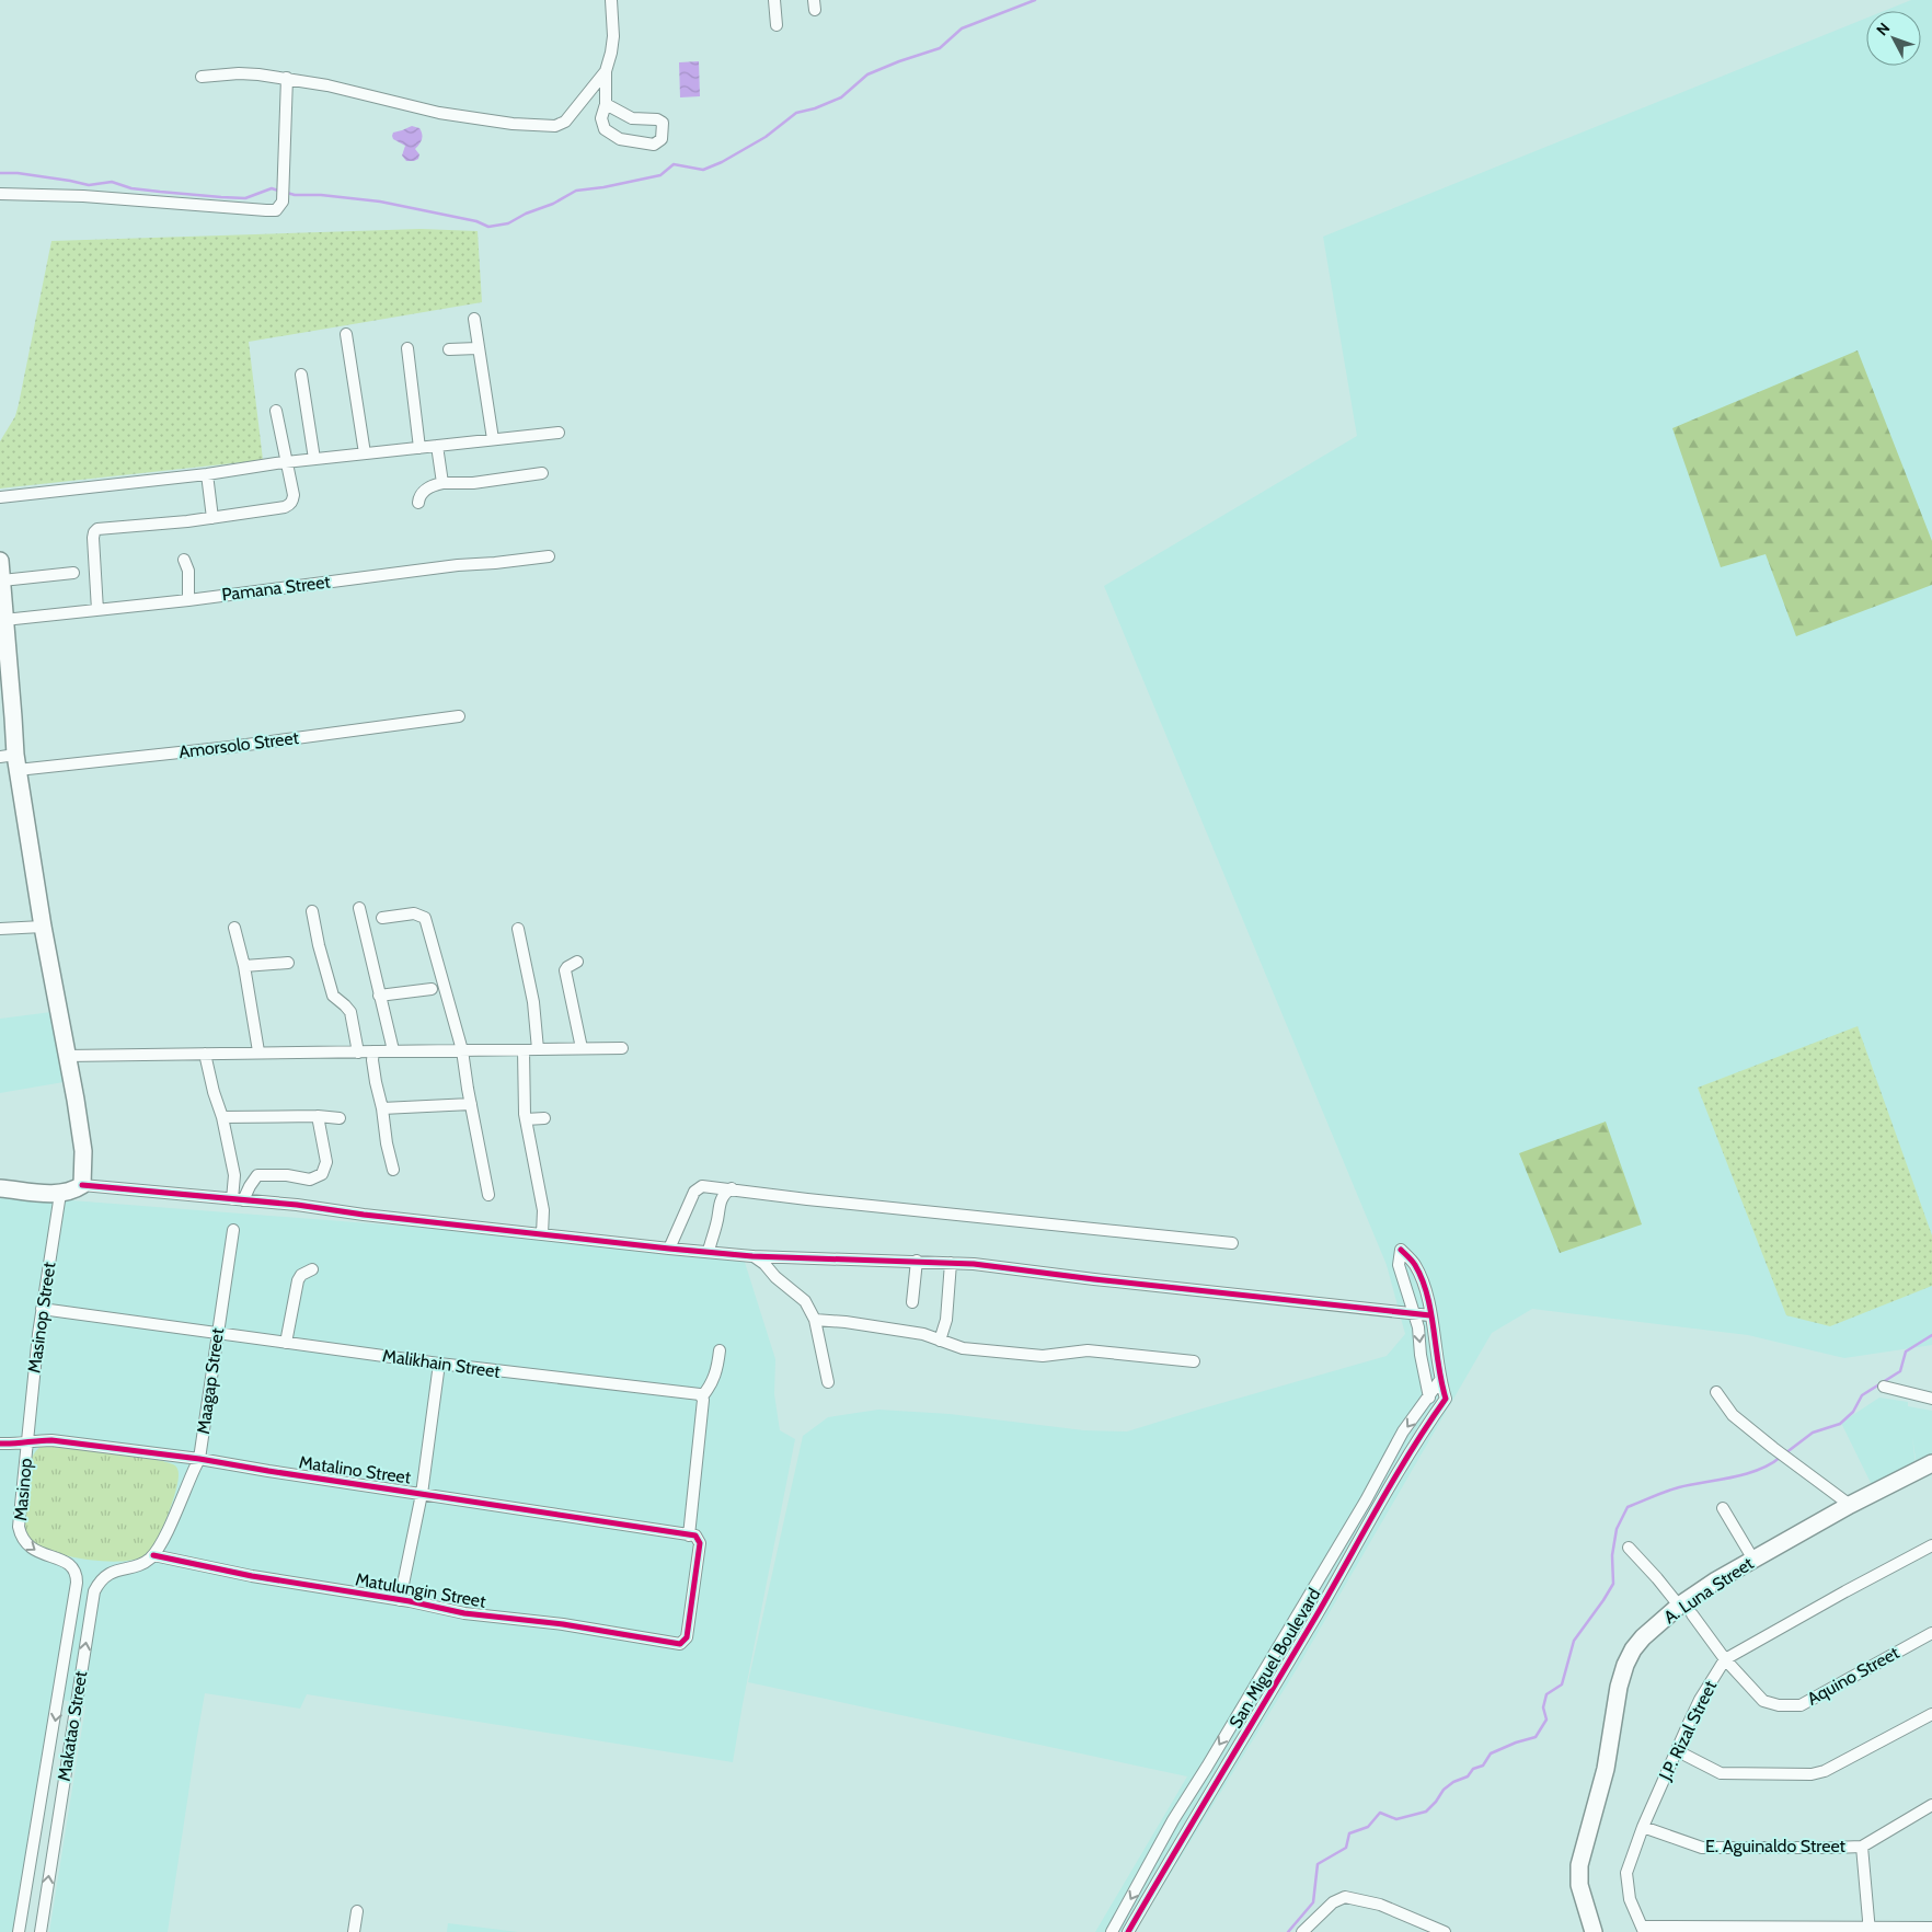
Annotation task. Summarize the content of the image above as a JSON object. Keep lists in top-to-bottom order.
{
  "streets": {
    "street": [
      "Pamana Street",
      "Amorsolo Street",
      "Masinop Street",
      "Malikhain Street",
      "Maagap Street",
      "Matalino Street",
      "Masinop",
      "Matulungin Street",
      "A. Luna Street",
      "San Miguel Boulevard",
      "Aquino Street",
      "Makatao Street",
      "J.P. Rizal Street",
      "E. Aguinaldo Street"
    ]
  },
  "crossings": [
    ["Masinop Street", "Malikhain Street"],
    ["Masinop Street", "Matalino Street"],
    ["Masinop Street", "Masinop"],
    ["Malikhain Street", "Maagap Street"],
    ["Maagap Street", "Matalino Street"],
    ["Maagap Street", "Matulungin Street"],
    ["Maagap Street", "Makatao Street"],
    ["Matalino Street", "Masinop"],
    ["Matalino Street", "Matulungin Street"],
    ["Masinop", "Makatao Street"],
    ["Matulungin Street", "Makatao Street"],
    ["A. Luna Street", "Aquino Street"],
    ["Aquino Street", "J.P. Rizal Street"],
    ["J.P. Rizal Street", "E. Aguinaldo Street"]
  ],
  "one_way": ["Masinop"],
  "north": "top left"
}
